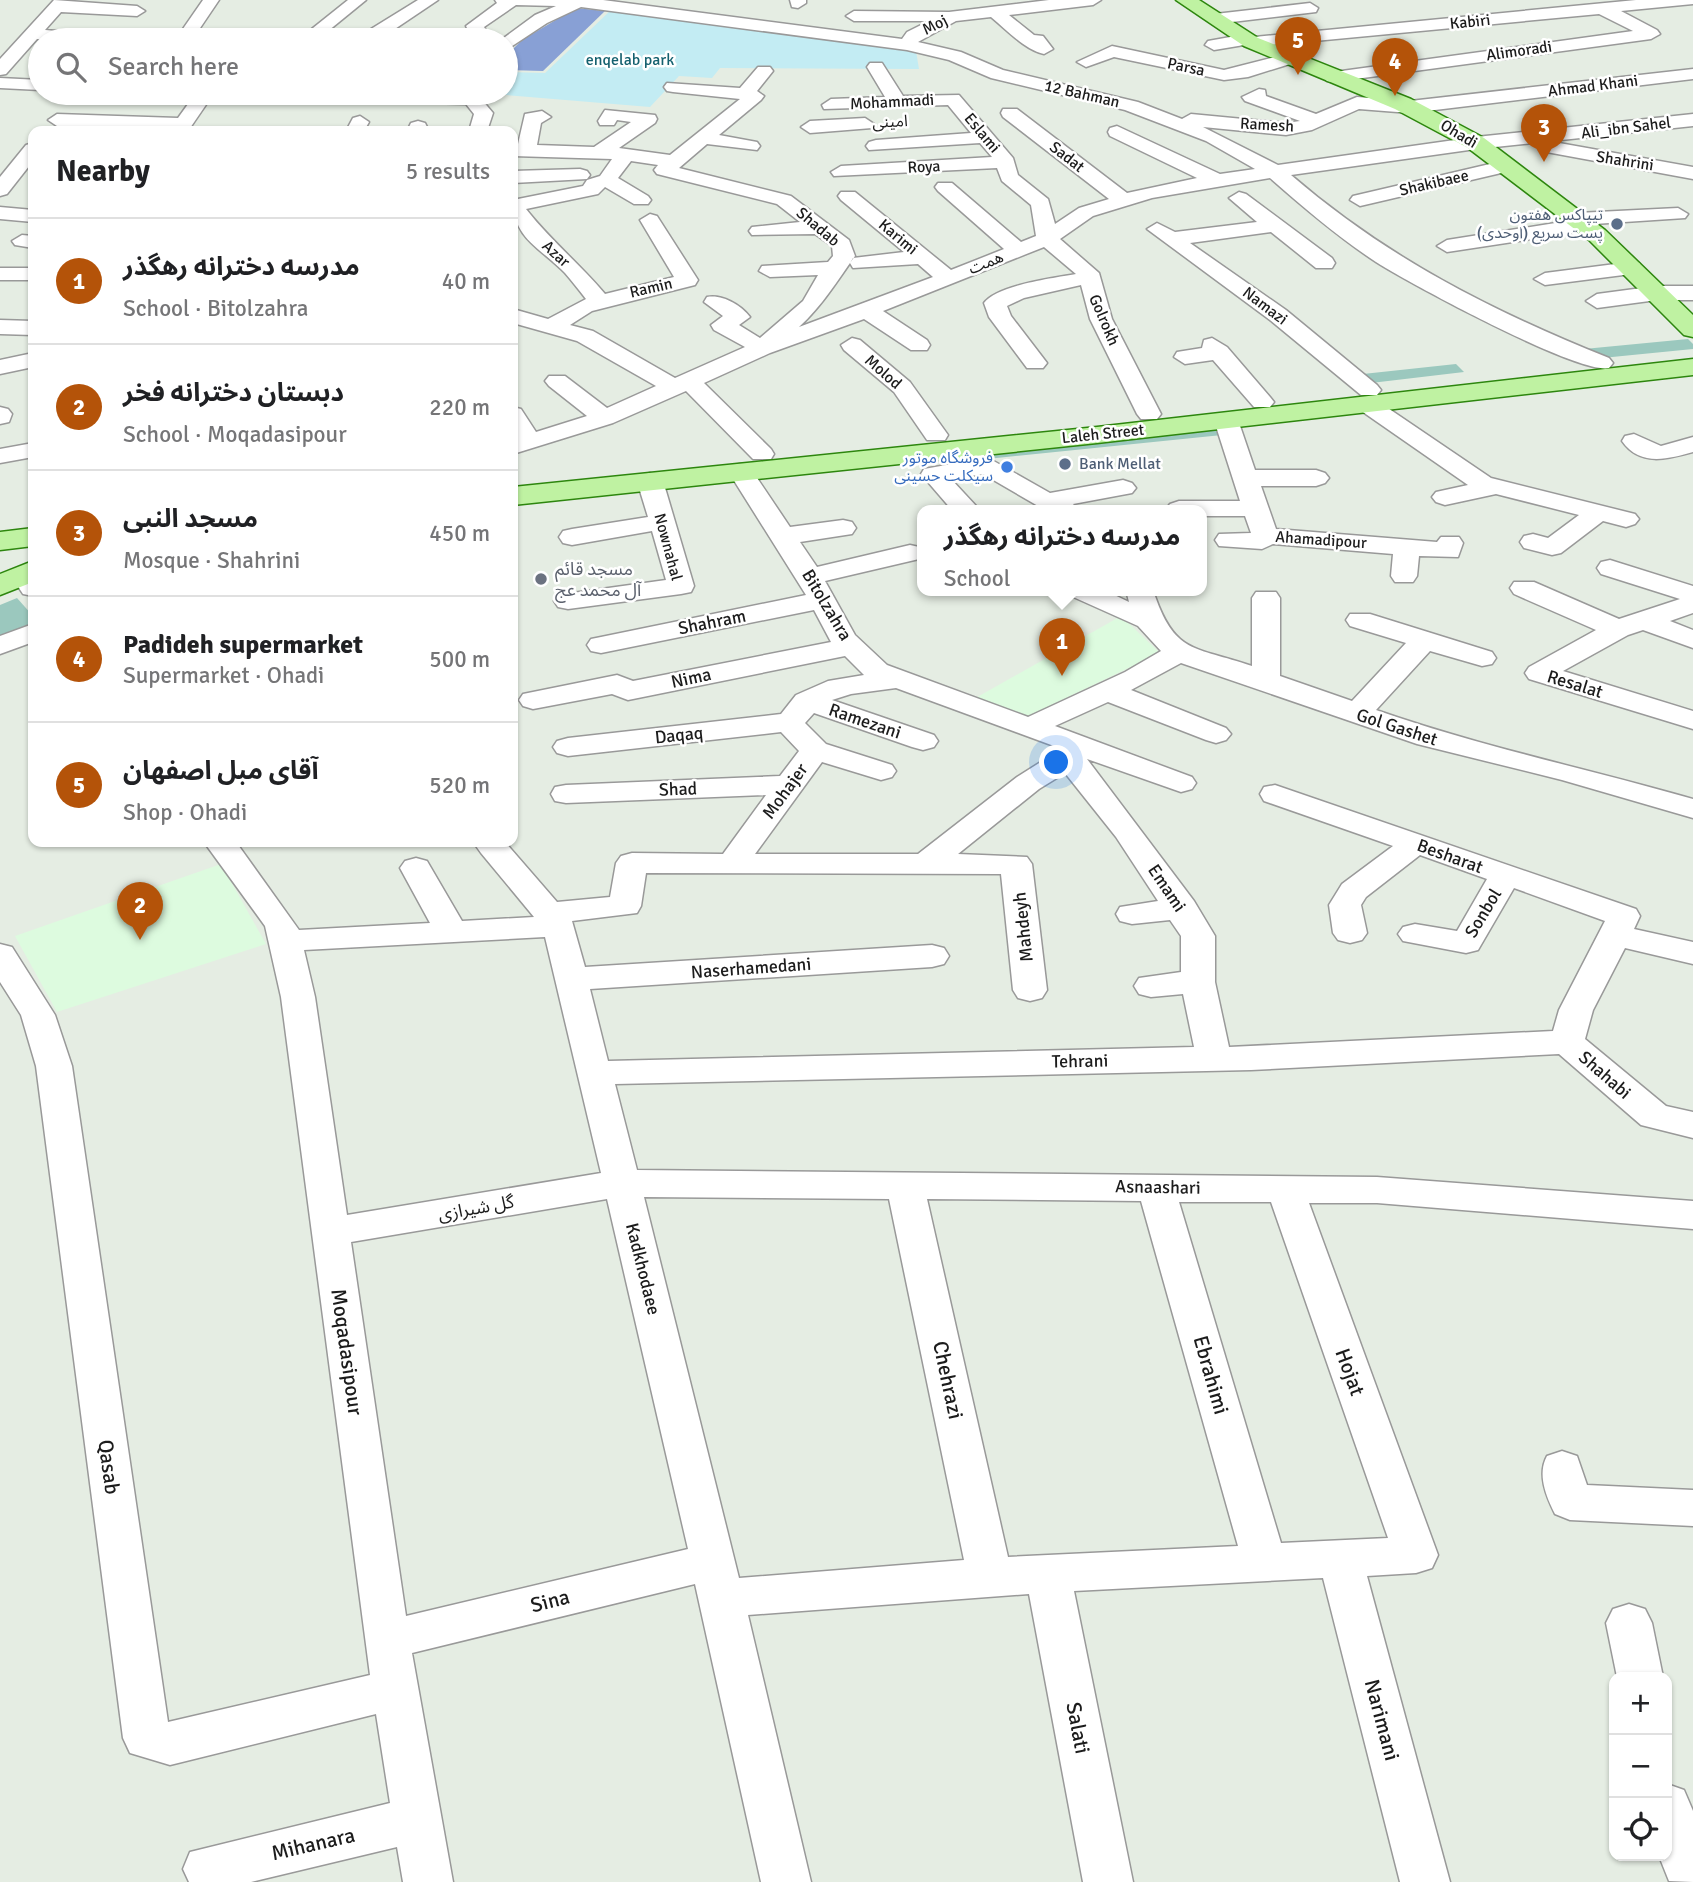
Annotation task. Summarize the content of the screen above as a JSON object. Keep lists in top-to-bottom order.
{
  "streets": {
    "main road": ["Ohadi", "Laleh Street"],
    "street": [
      "Kabiri",
      "Moj",
      "Alimoradi",
      "Parsa",
      "Ahmad Khani",
      "12 Bahman",
      "Mohammadi",
      "امینی",
      "Ramesh",
      "Ali_ibn Sahel",
      "Eslami",
      "Sadat",
      "Shahrini",
      "Roya",
      "Shakibaee",
      "Shadab",
      "Karimi",
      "Azar",
      "همت",
      "Ramin",
      "Namazi",
      "Golrokh",
      "Molod",
      "Ahamadipour",
      "Nownahal",
      "Bitolzahra",
      "Shahram",
      "Nima",
      "Resalat",
      "Ramezani",
      "Gol Gashet",
      "Daqaq",
      "Shad",
      "Mohajer",
      "Besharat",
      "Emami",
      "Sonbol",
      "Mahdeyh",
      "Naserhamedani",
      "Tehrani",
      "Shahabi",
      "Asnaashari",
      "گل شیرازی",
      "Kadkhodaee",
      "Moqadasipour",
      "Hojat",
      "Ebrahimi",
      "Chehrazi",
      "Qasab",
      "Sina",
      "Narimani",
      "Salati",
      "Mihanara"
    ]
  },
  "crossings": [
    ["Kabiri", "Ohadi"],
    ["Moj", "12 Bahman"],
    ["Alimoradi", "Ohadi"],
    ["Parsa", "Ohadi"],
    ["Ahmad Khani", "Ramesh"],
    ["Ahmad Khani", "Ohadi"],
    ["12 Bahman", "Ramesh"],
    ["12 Bahman", "همت"],
    ["12 Bahman", "Laleh Street"],
    ["Mohammadi", "Eslami"],
    ["Ramesh", "Ohadi"],
    ["Ali_ibn Sahel", "Ohadi"],
    ["Ali_ibn Sahel", "Shahrini"],
    ["Ali_ibn Sahel", "همت"],
    ["Eslami", "Roya"],
    ["Eslami", "همت"],
    ["Eslami", "Golrokh"],
    ["Ohadi", "Shahrini"],
    ["Ohadi", "Shakibaee"],
    ["Ohadi", "همت"],
    ["Sadat", "همت"],
    ["Shadab", "همت"],
    ["Karimi", "همت"],
    ["Azar", "Ramin"],
    ["همت", "Golrokh"],
    ["Namazi", "Laleh Street"],
    ["Golrokh", "Laleh Street"],
    ["Molod", "Laleh Street"],
    ["Laleh Street", "Ahamadipour"],
    ["Laleh Street", "Nownahal"],
    ["Laleh Street", "Bitolzahra"],
    ["Bitolzahra", "Shahram"],
    ["Bitolzahra", "Nima"],
    ["Bitolzahra", "Emami"],
    ["Ramezani", "Daqaq"],
    ["Ramezani", "Mohajer"],
    ["Daqaq", "Mohajer"],
    ["Shad", "Mohajer"],
    ["Besharat", "Sonbol"],
    ["Besharat", "Shahabi"],
    ["Emami", "Tehrani"],
    ["Naserhamedani", "Kadkhodaee"],
    ["Tehrani", "Shahabi"],
    ["Tehrani", "Kadkhodaee"],
    ["Asnaashari", "گل شیرازی"],
    ["Asnaashari", "Kadkhodaee"],
    ["Asnaashari", "Hojat"],
    ["Asnaashari", "Ebrahimi"],
    ["Asnaashari", "Chehrazi"],
    ["گل شیرازی", "Kadkhodaee"],
    ["گل شیرازی", "Moqadasipour"],
    ["Kadkhodaee", "Sina"],
    ["Moqadasipour", "Qasab"],
    ["Moqadasipour", "Sina"],
    ["Moqadasipour", "Mihanara"],
    ["Hojat", "Sina"],
    ["Ebrahimi", "Sina"],
    ["Chehrazi", "Sina"],
    ["Sina", "Narimani"],
    ["Sina", "Salati"]
  ],
  "parks": ["enqelab park"],
  "places": [
    "تیپاکس هفتون (اوحدی) پست سریع",
    "Bank Mellat",
    "فروشگاه موتور سیکلت حسینی",
    "مسجد قائم آل محمد عج"
  ],
  "page": {
    "pins": [
      "5",
      "4",
      "3",
      "1",
      "2"
    ],
    "search": "Search here",
    "heading": ["Nearby", "5 results"],
    "list": [
      {
        "mark": "1",
        "name": "مدرسه دخترانه رهگذر",
        "note": "School · Bitolzahra",
        "value": "40 m"
      },
      {
        "mark": "2",
        "name": "دبستان دخترانه فخر",
        "note": "School · Moqadasipour",
        "value": "220 m"
      },
      {
        "mark": "3",
        "name": "مسجد النبی",
        "note": "Mosque · Shahrini",
        "value": "450 m"
      },
      {
        "mark": "4",
        "name": "Padideh supermarket",
        "note": "Supermarket · Ohadi",
        "value": "500 m"
      },
      {
        "mark": "5",
        "name": "آقای مبل اصفهان",
        "note": "Shop · Ohadi",
        "value": "520 m"
      }
    ],
    "popup": ["مدرسه دخترانه رهگذر", "School"],
    "map_buttons": ["+", "−"]
  }
}
